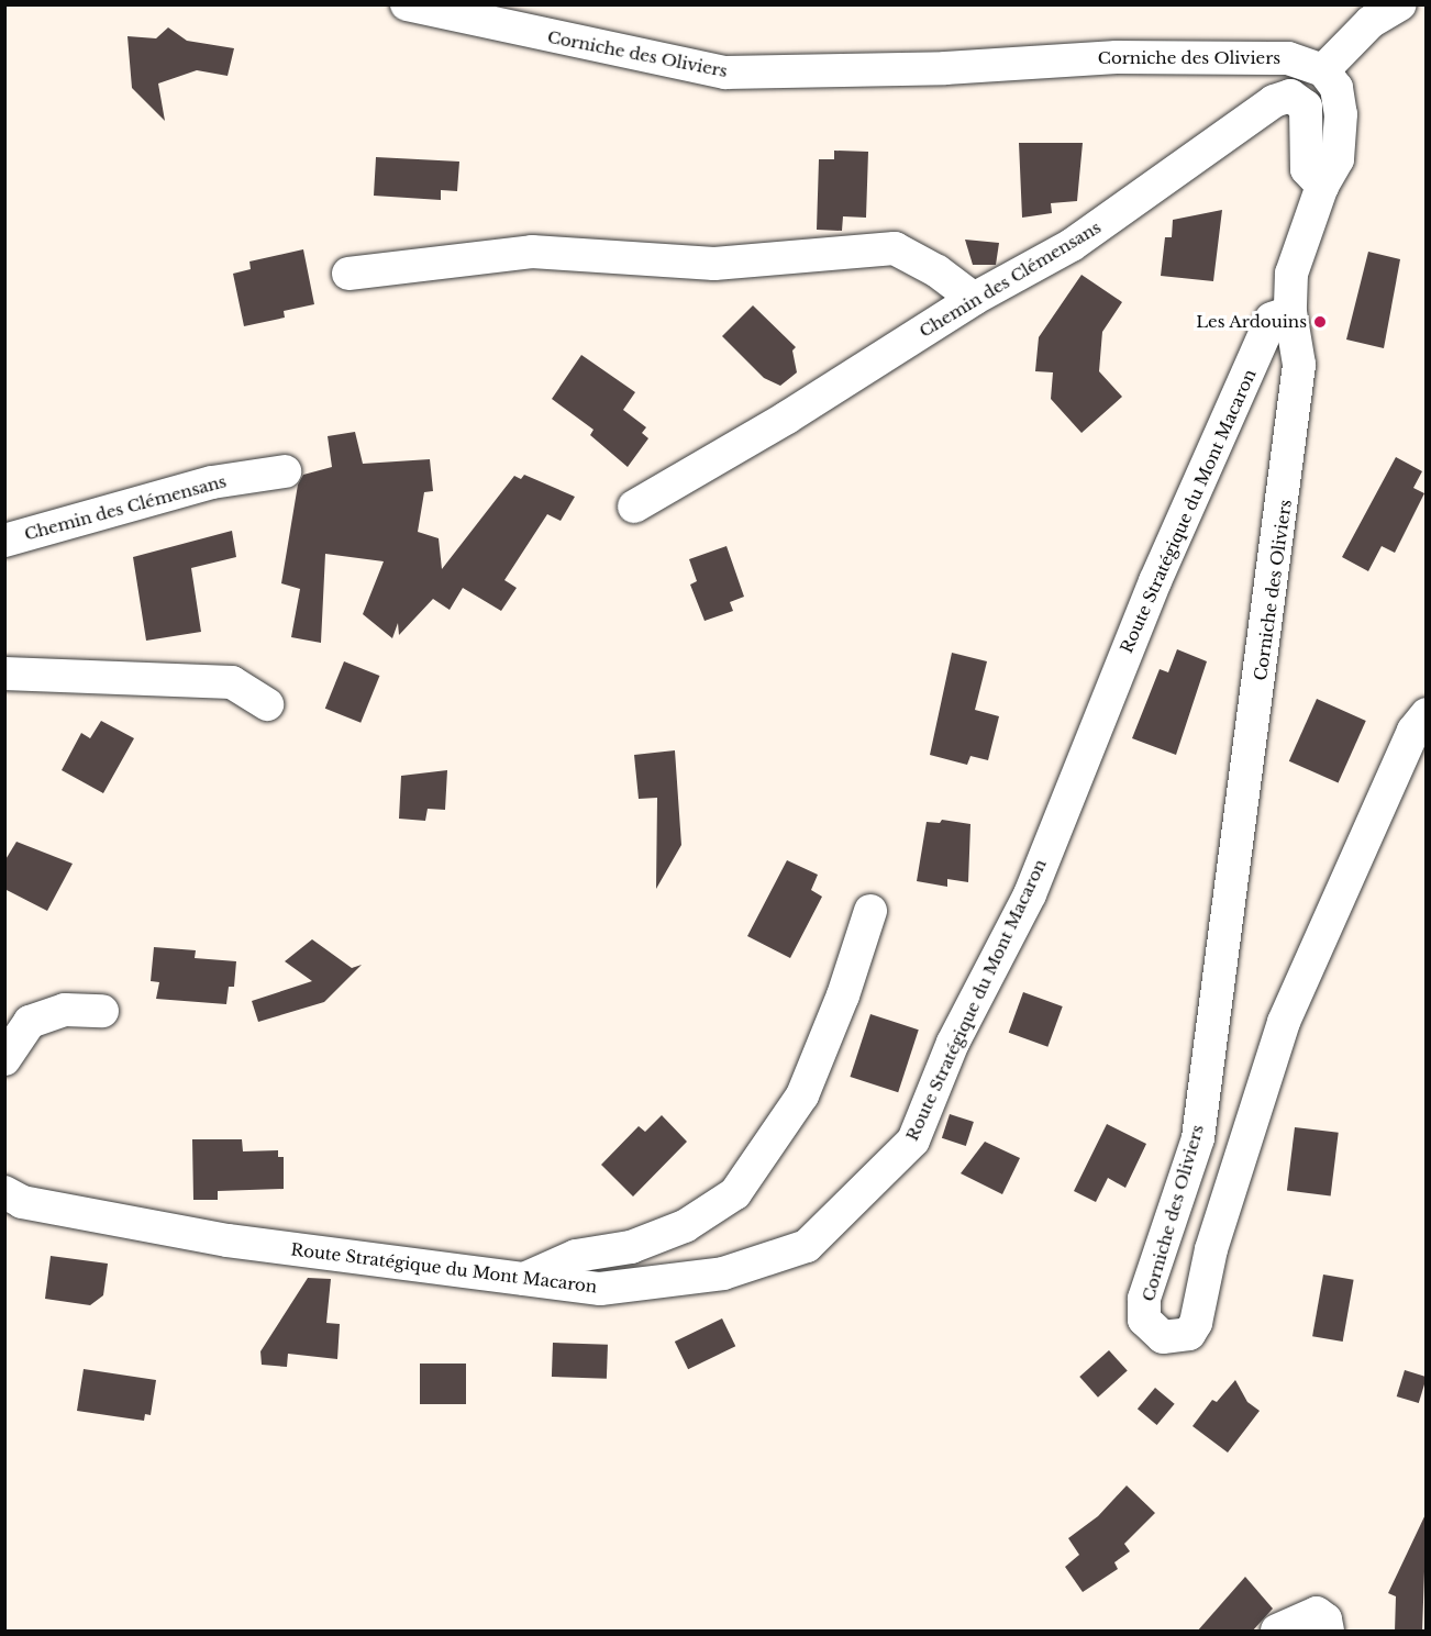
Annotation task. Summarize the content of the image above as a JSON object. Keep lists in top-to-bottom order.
{
  "streets": {
    "street": ["Corniche des Oliviers", "Chemin des Clémensans", "Route Stratégique du Mont Macaron"]
  },
  "crossings": [
    ["Corniche des Oliviers", "Chemin des Clémensans"],
    ["Corniche des Oliviers", "Route Stratégique du Mont Macaron"]
  ],
  "places": ["Les Ardouins"]
}
